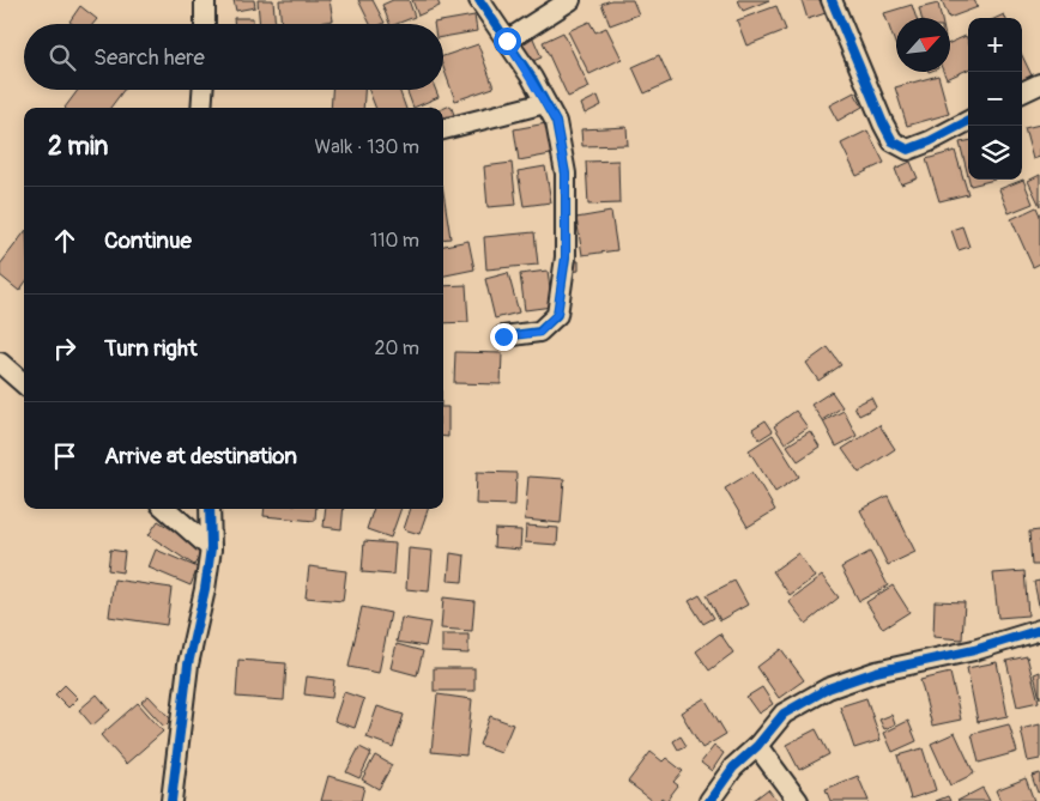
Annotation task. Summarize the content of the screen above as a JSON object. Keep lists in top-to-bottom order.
{
  "north": "top right",
  "page": {
    "map_buttons": ["+", "−"],
    "search": "Search here",
    "heading": ["2 min", "Walk · 130 m"],
    "list": [
      ["Continue", "110 m"],
      ["Turn right", "20 m"],
      "Arrive at destination"
    ]
  }
}
